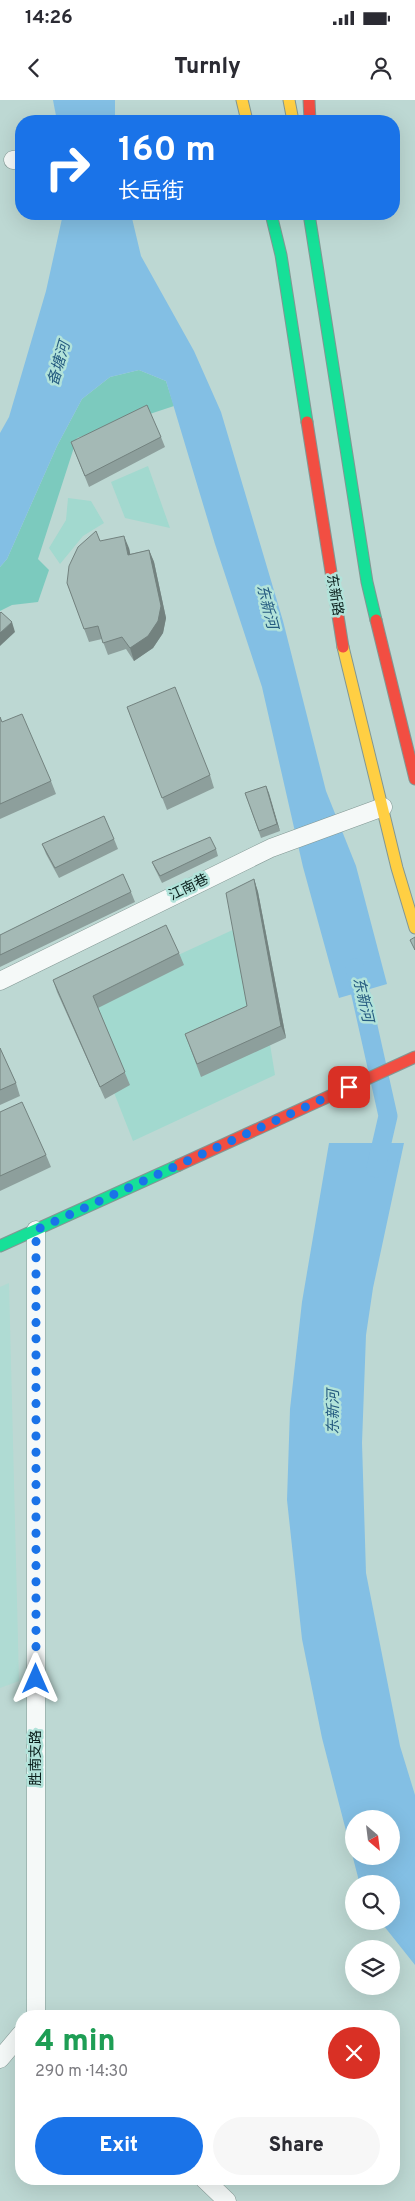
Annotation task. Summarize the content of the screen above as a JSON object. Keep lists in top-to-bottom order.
{
  "streets": {
    "main road": ["东新路"],
    "street": ["江南巷", "胜南支路"]
  },
  "crossings": [
    ["东新路", "江南巷"]
  ],
  "water": ["备塘河", "东新河"],
  "north": "bottom right",
  "page": {
    "status": "14:26",
    "header": "Turnly",
    "turn": ["160 m", "长岳街"],
    "heading": ["4 min", "290 m · 14:30"],
    "buttons": ["Exit", "Share"]
  }
}
